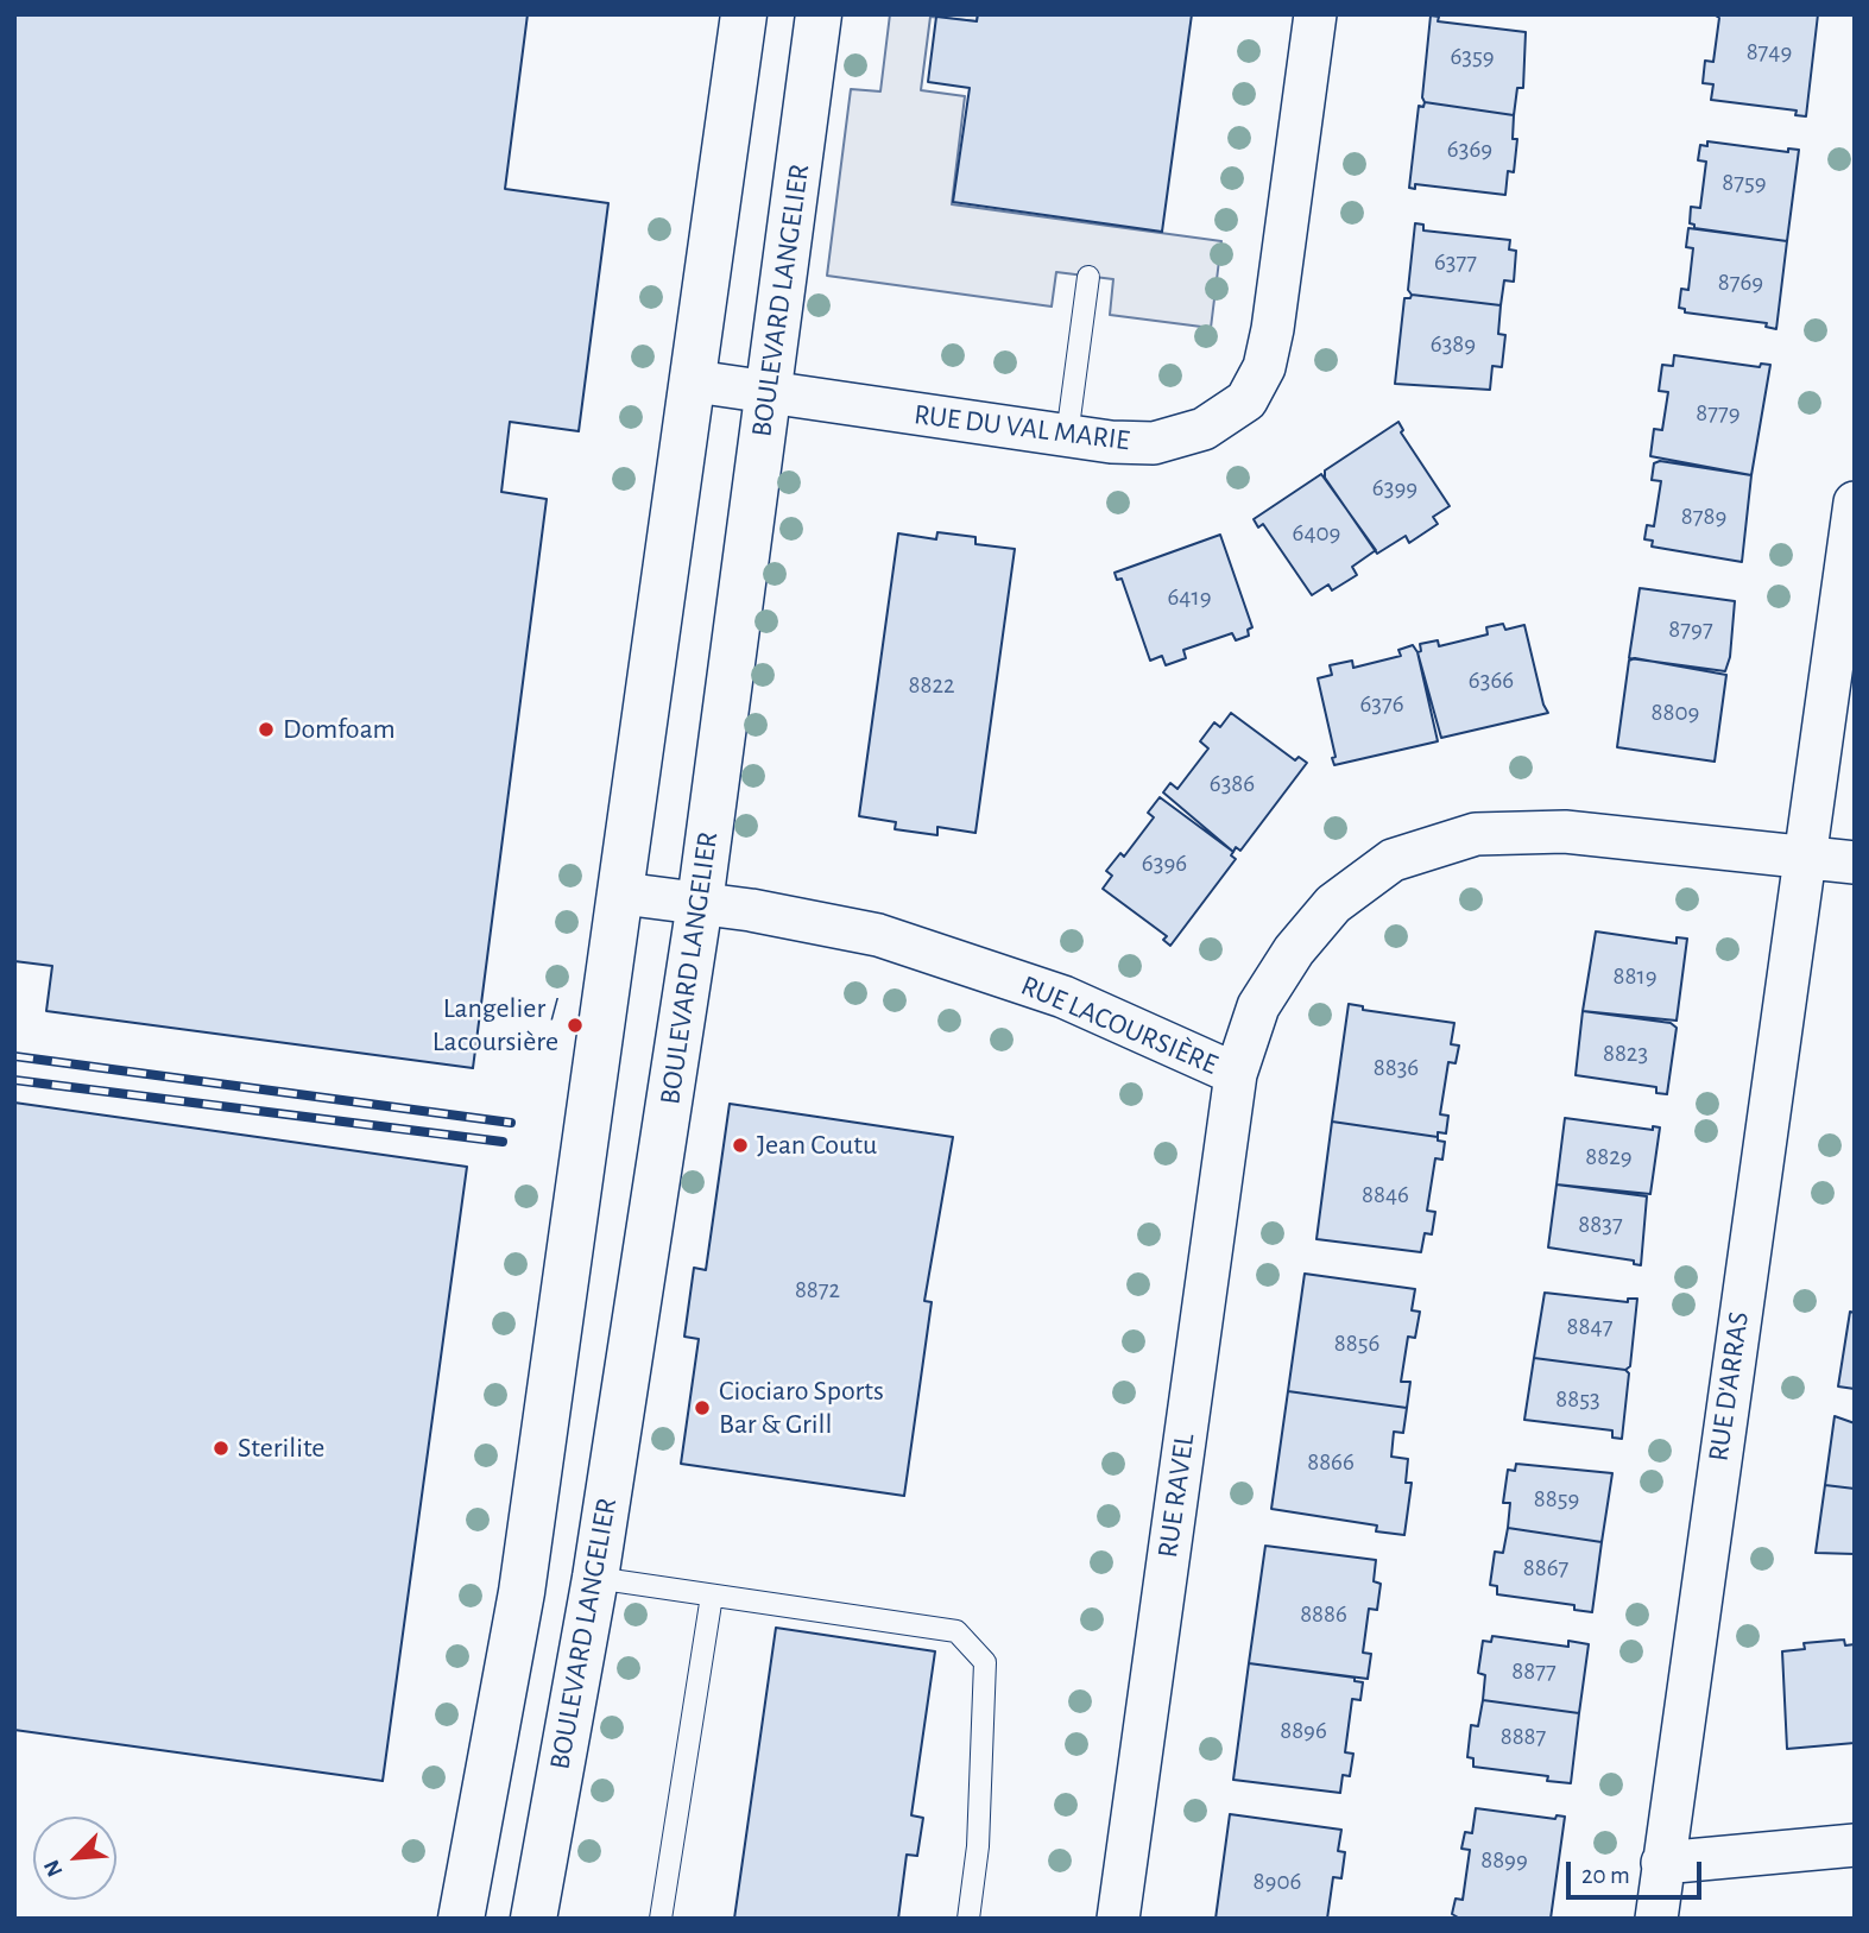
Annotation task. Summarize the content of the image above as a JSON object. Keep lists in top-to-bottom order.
{
  "streets": {
    "main road": ["BOULEVARD LANGELIER"],
    "street": [
      "RUE DU VAL MARIE",
      "RUE LACOURSIÈRE",
      "RUE D'ARRAS",
      "RUE RAVEL"
    ]
  },
  "crossings": [
    ["BOULEVARD LANGELIER", "RUE DU VAL MARIE"],
    ["BOULEVARD LANGELIER", "RUE LACOURSIÈRE"],
    ["RUE LACOURSIÈRE", "RUE D'ARRAS"],
    ["RUE LACOURSIÈRE", "RUE RAVEL"]
  ],
  "places": [
    "Domfoam",
    "Langelier / Lacoursière",
    "Jean Coutu",
    "Ciociaro Sports Bar & Grill",
    "Sterilite"
  ],
  "house_numbers": [
    "8749",
    "6359",
    "6369",
    "8759",
    "6377",
    "8769",
    "6389",
    "8779",
    "6399",
    "8789",
    "6409",
    "6419",
    "8797",
    "6366",
    "8822",
    "6376",
    "8809",
    "6386",
    "6396",
    "8819",
    "8823",
    "8836",
    "8829",
    "8846",
    "8837",
    "8872",
    "8847",
    "8856",
    "8853",
    "8866",
    "8859",
    "8867",
    "8886",
    "8877",
    "8896",
    "8887",
    "8899",
    "8906"
  ],
  "scale_bar": "20 m",
  "north": "bottom left"
}
